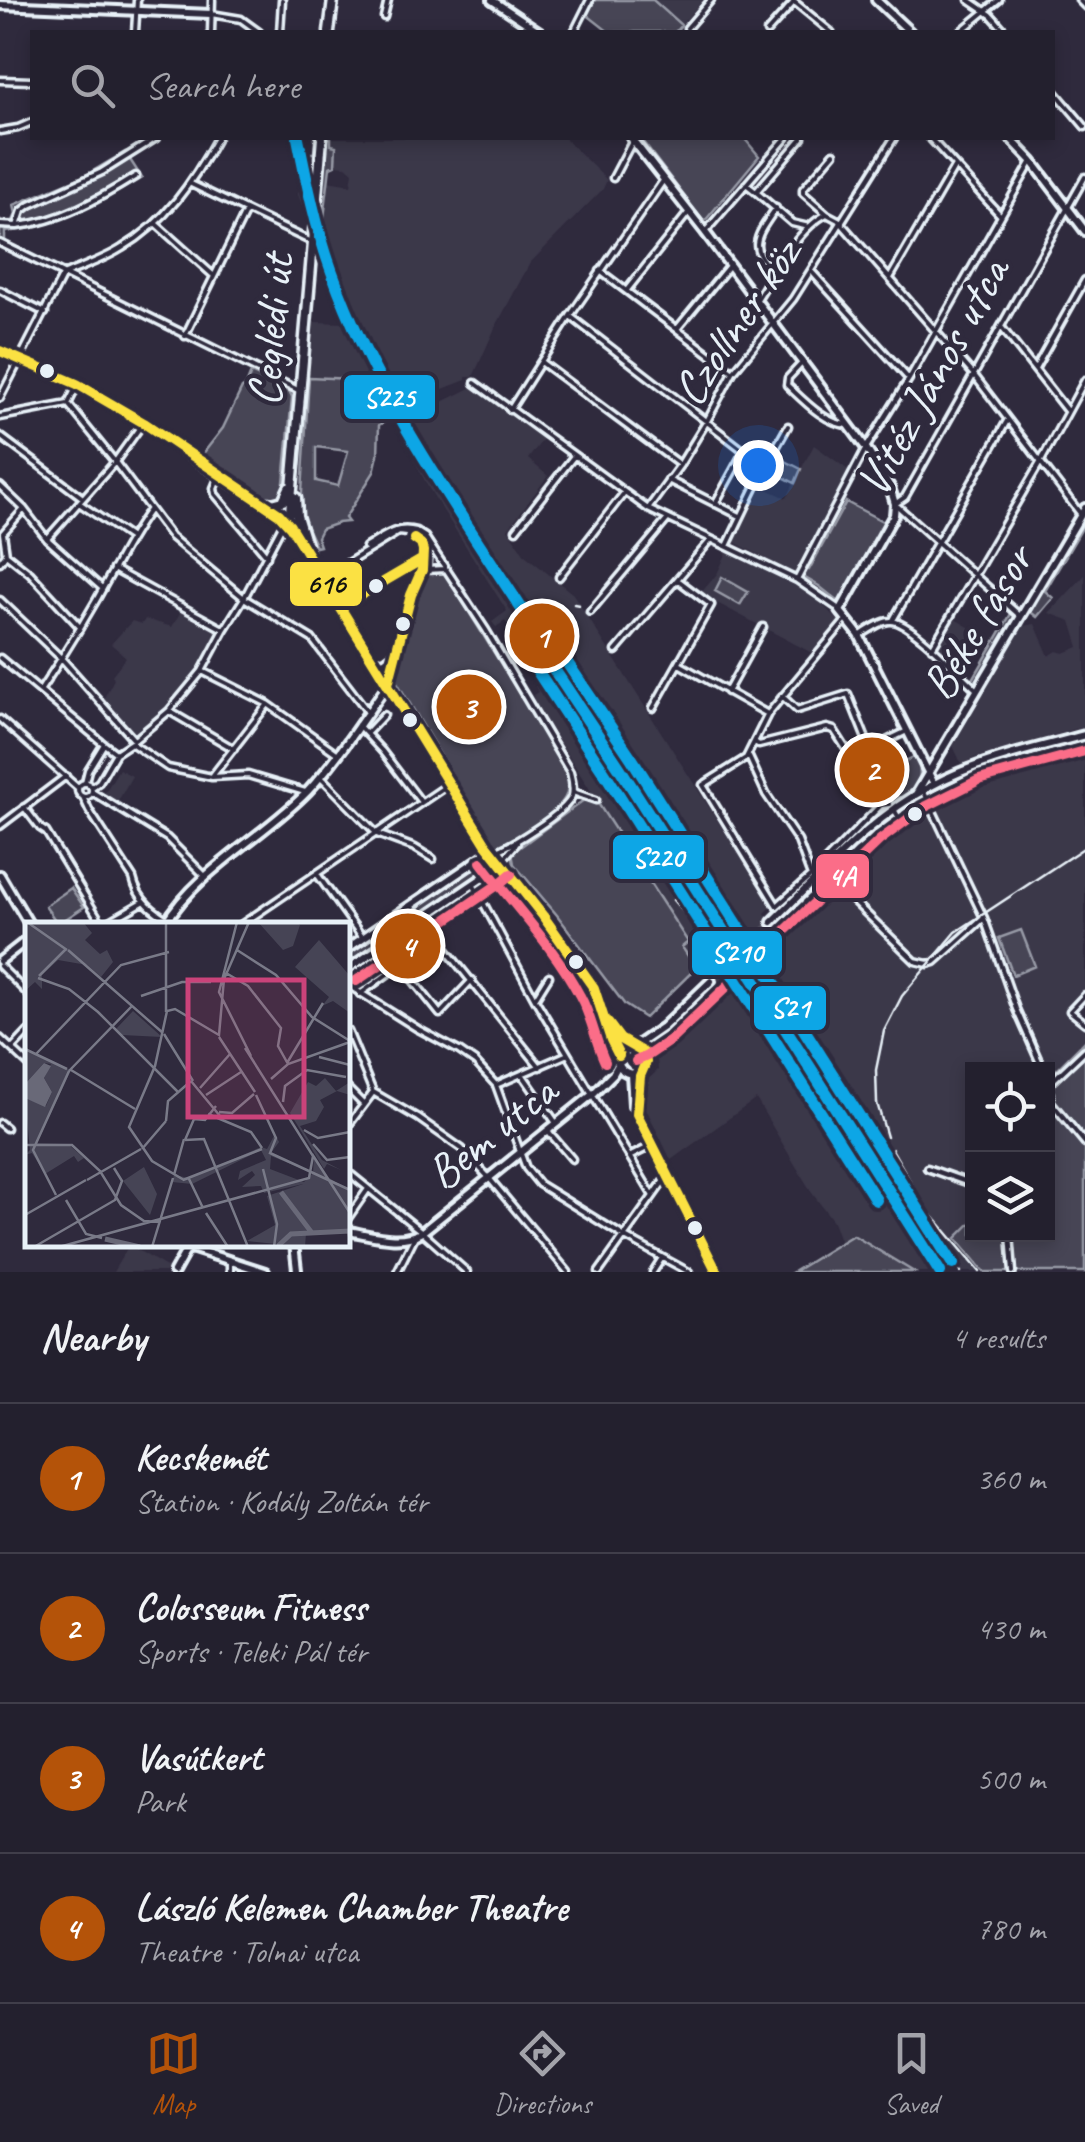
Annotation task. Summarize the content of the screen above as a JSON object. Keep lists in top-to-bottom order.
{
  "streets": {
    "main road": ["Ceglédi út"],
    "street": [
      "Czollner köz",
      "Vitéz János utca",
      "Béke fasor",
      "Bem utca"
    ]
  },
  "lines": [
    "transit line S225",
    "transit line 616",
    "transit line S21",
    "transit line S210",
    "transit line S220",
    "transit line 4A"
  ],
  "page": {
    "search": "Search here",
    "pins": [
      "1",
      "3",
      "2",
      "4"
    ],
    "heading": ["Nearby", "4 results"],
    "list": [
      {
        "mark": "1",
        "name": "Kecskemét",
        "note": "Station · Kodály Zoltán tér",
        "value": "360 m"
      },
      {
        "mark": "2",
        "name": "Colosseum Fitness",
        "note": "Sports · Teleki Pál tér",
        "value": "430 m"
      },
      {
        "mark": "3",
        "name": "Vasútkert",
        "note": "Park",
        "value": "500 m"
      },
      {
        "mark": "4",
        "name": "László Kelemen Chamber Theatre",
        "note": "Theatre · Tolnai utca",
        "value": "780 m"
      }
    ],
    "nav": ["Map", "Directions", "Saved"]
  }
}
